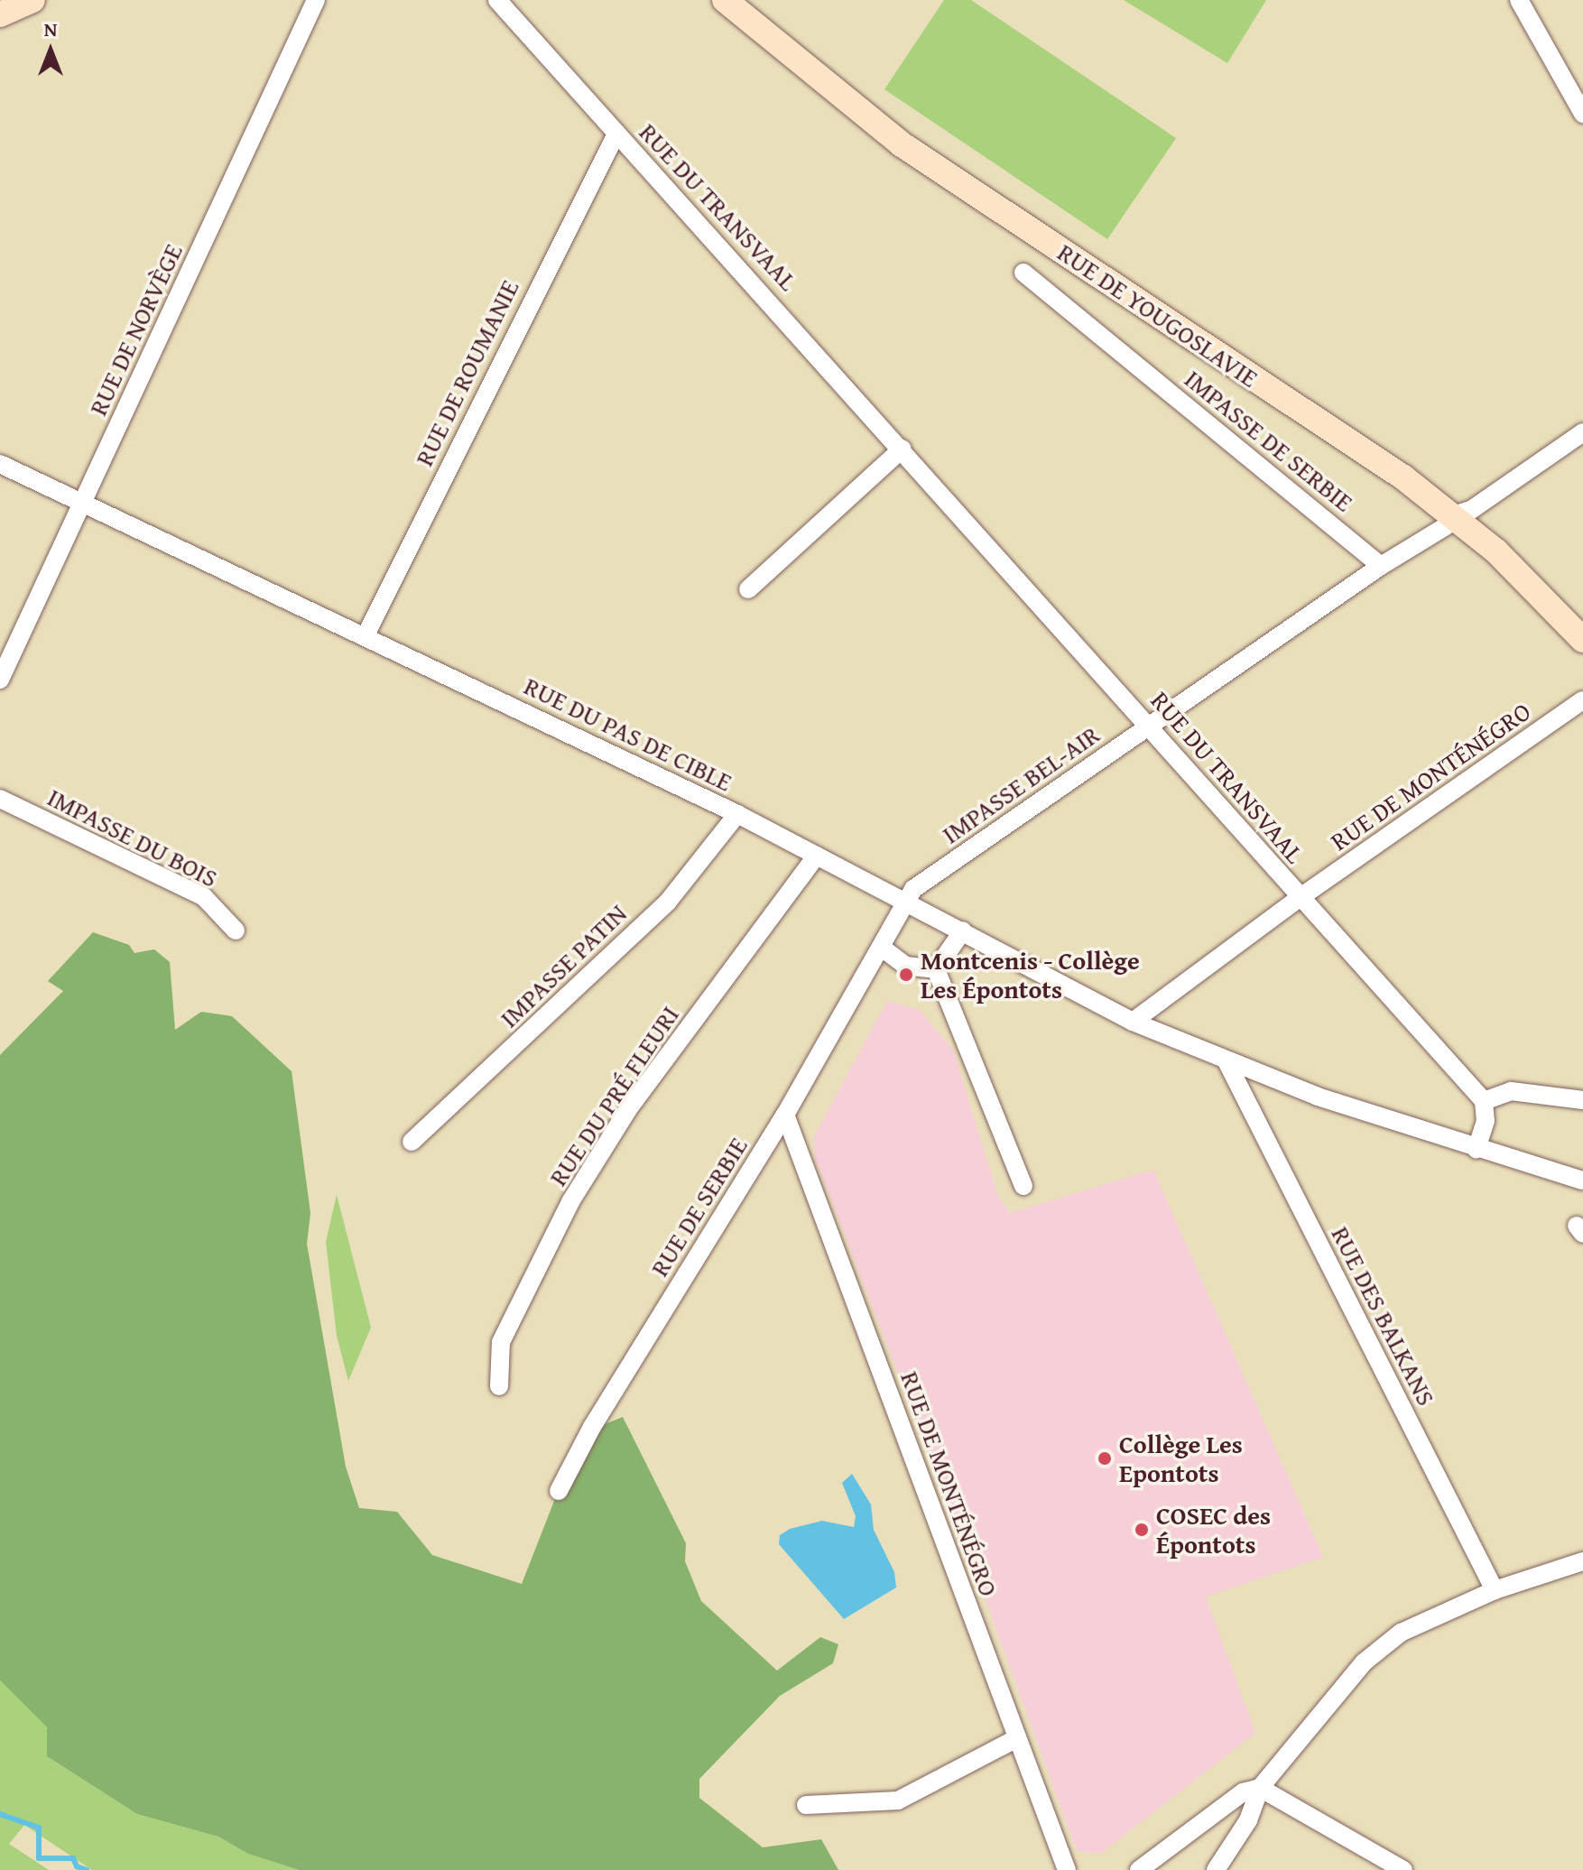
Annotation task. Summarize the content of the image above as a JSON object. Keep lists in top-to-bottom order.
{
  "streets": {
    "main road": ["RUE DE YOUGOSLAVIE"],
    "street": [
      "RUE DU TRANSVAAL",
      "RUE DE NORVÈGE",
      "RUE DE ROUMANIE",
      "IMPASSE DE SERBIE",
      "RUE DU PAS DE CIBLE",
      "RUE DE MONTÉNÉGRO",
      "IMPASSE BEL-AIR",
      "IMPASSE DU BOIS",
      "IMPASSE PATIN",
      "RUE DU PRÉ FLEURI",
      "RUE DE SERBIE",
      "RUE DES BALKANS"
    ]
  },
  "crossings": [
    ["RUE DU TRANSVAAL", "RUE DE ROUMANIE"],
    ["RUE DU TRANSVAAL", "RUE DE MONTÉNÉGRO"],
    ["RUE DU TRANSVAAL", "IMPASSE BEL-AIR"],
    ["RUE DE YOUGOSLAVIE", "IMPASSE BEL-AIR"],
    ["RUE DE NORVÈGE", "RUE DU PAS DE CIBLE"],
    ["RUE DE ROUMANIE", "RUE DU PAS DE CIBLE"],
    ["IMPASSE DE SERBIE", "IMPASSE BEL-AIR"],
    ["RUE DU PAS DE CIBLE", "RUE DE MONTÉNÉGRO"],
    ["RUE DU PAS DE CIBLE", "IMPASSE BEL-AIR"],
    ["RUE DU PAS DE CIBLE", "IMPASSE PATIN"],
    ["RUE DU PAS DE CIBLE", "RUE DU PRÉ FLEURI"],
    ["RUE DU PAS DE CIBLE", "RUE DES BALKANS"],
    ["RUE DE MONTÉNÉGRO", "RUE DE SERBIE"],
    ["IMPASSE BEL-AIR", "RUE DE SERBIE"]
  ],
  "places": ["Montcenis - Collège Les Épontots", "Collège Les Epontots", "COSEC des Épontots"],
  "north": "top"
}
